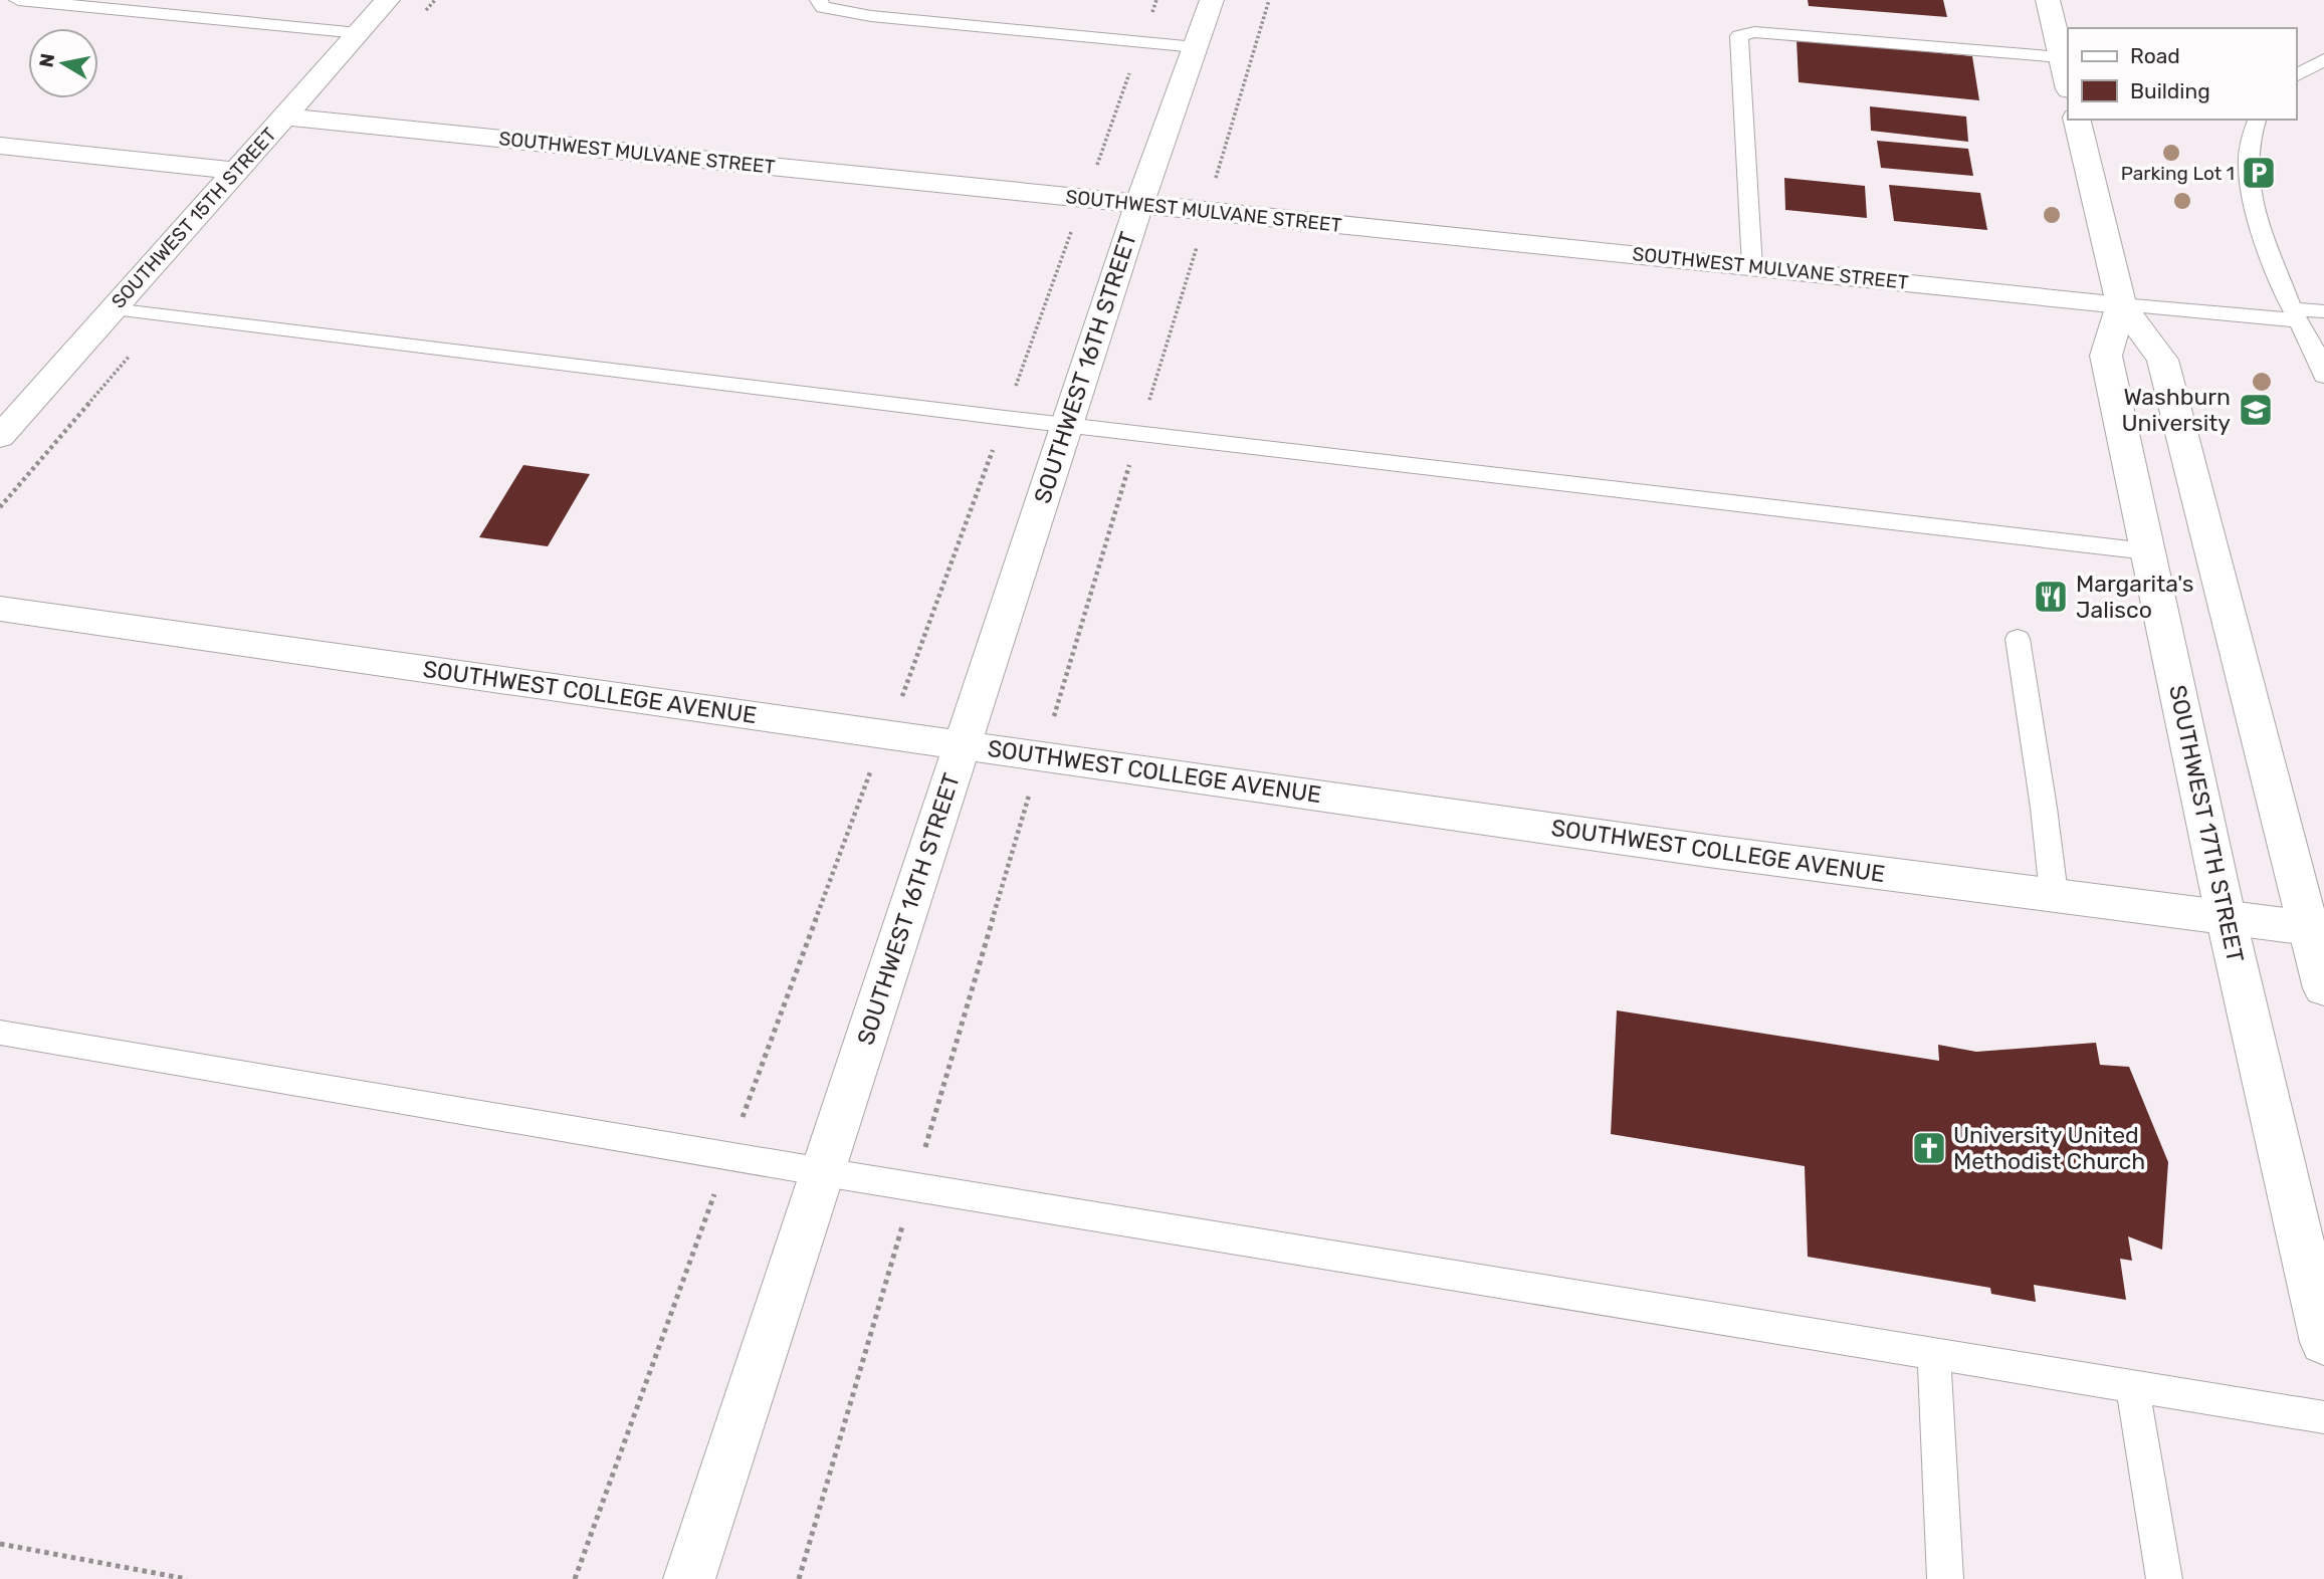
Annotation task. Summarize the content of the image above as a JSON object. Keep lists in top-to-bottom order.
{
  "streets": {
    "street": [
      "SOUTHWEST MULVANE STREET",
      "SOUTHWEST 15TH STREET",
      "SOUTHWEST 16TH STREET",
      "SOUTHWEST COLLEGE AVENUE",
      "SOUTHWEST 17TH STREET"
    ]
  },
  "crossings": [
    ["SOUTHWEST MULVANE STREET", "SOUTHWEST 15TH STREET"],
    ["SOUTHWEST MULVANE STREET", "SOUTHWEST 16TH STREET"],
    ["SOUTHWEST MULVANE STREET", "SOUTHWEST 17TH STREET"],
    ["SOUTHWEST 16TH STREET", "SOUTHWEST COLLEGE AVENUE"],
    ["SOUTHWEST COLLEGE AVENUE", "SOUTHWEST 17TH STREET"]
  ],
  "places": {
    "parking": ["Parking Lot 1"],
    "school or university": ["Washburn University"],
    "restaurant": ["Margarita's Jalisco"],
    "church": ["University United Methodist Church"]
  },
  "legend": ["Road", "Building"],
  "north": "left"
}
